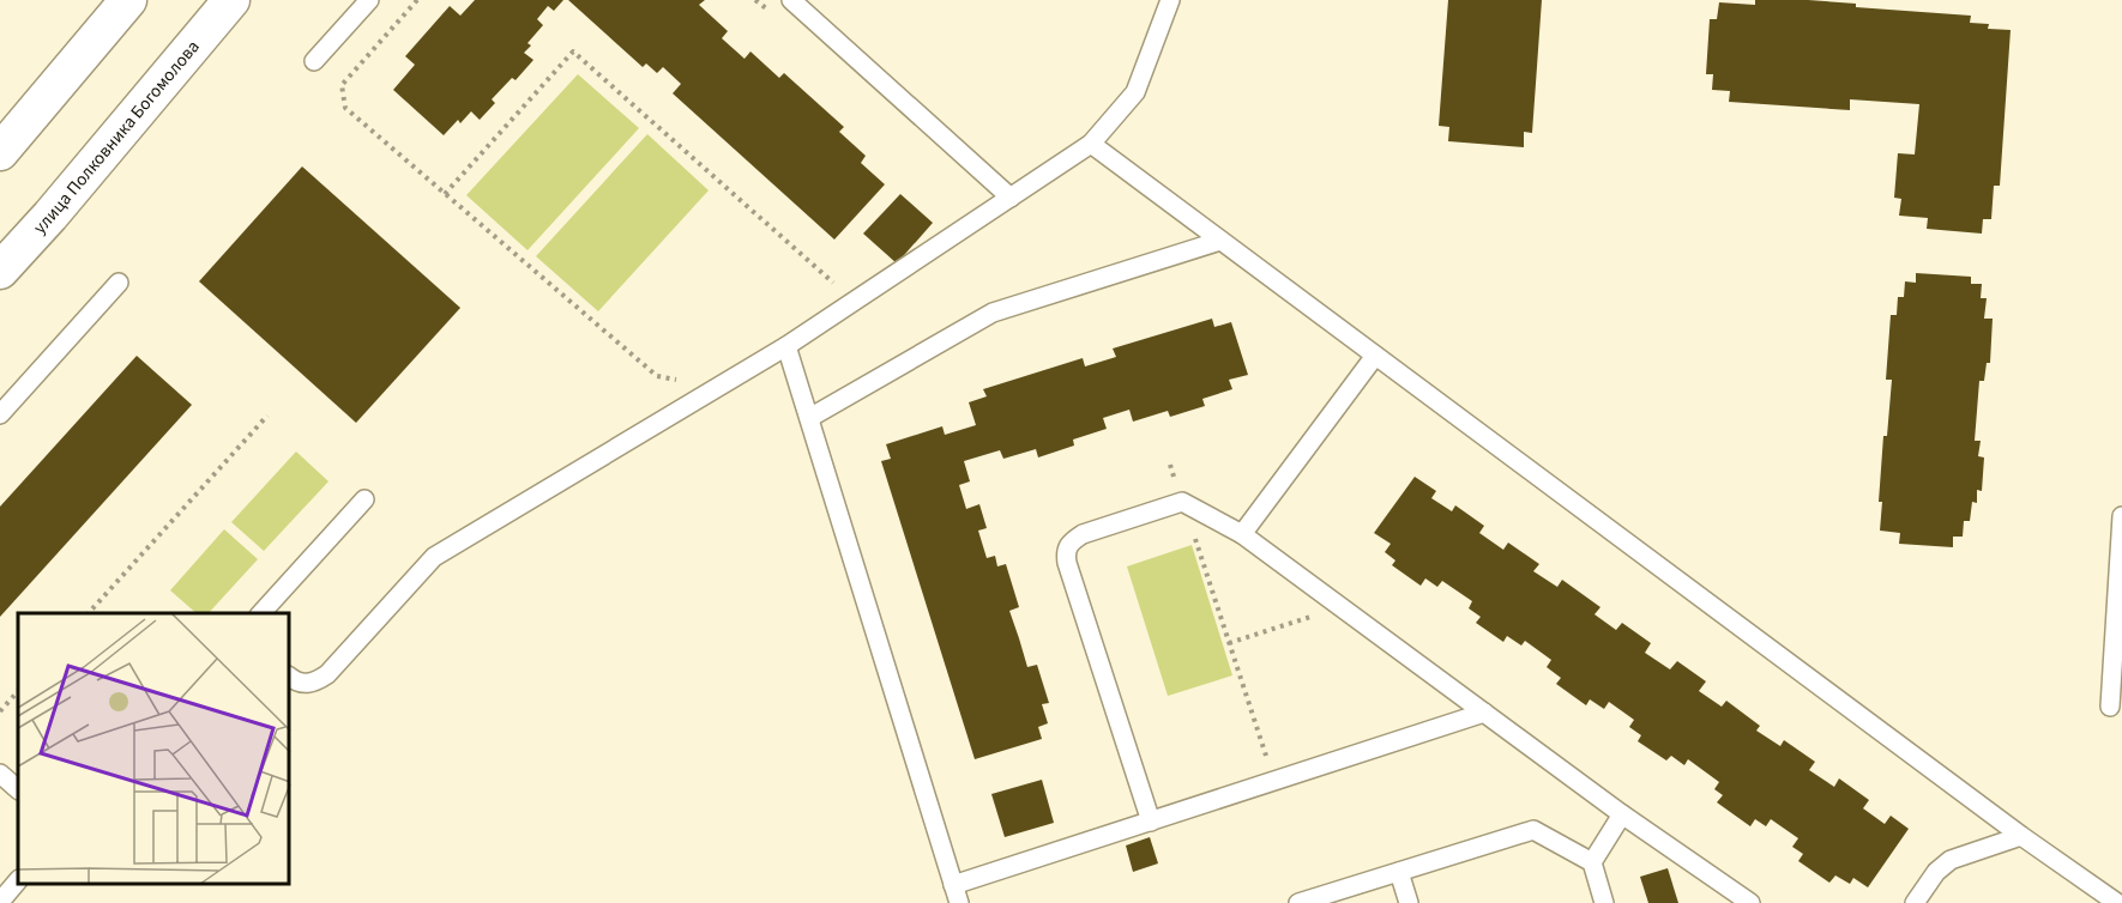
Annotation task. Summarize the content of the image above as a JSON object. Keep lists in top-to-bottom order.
{
  "streets": {
    "street": ["улица Полковника Богомолова"]
  }
}
